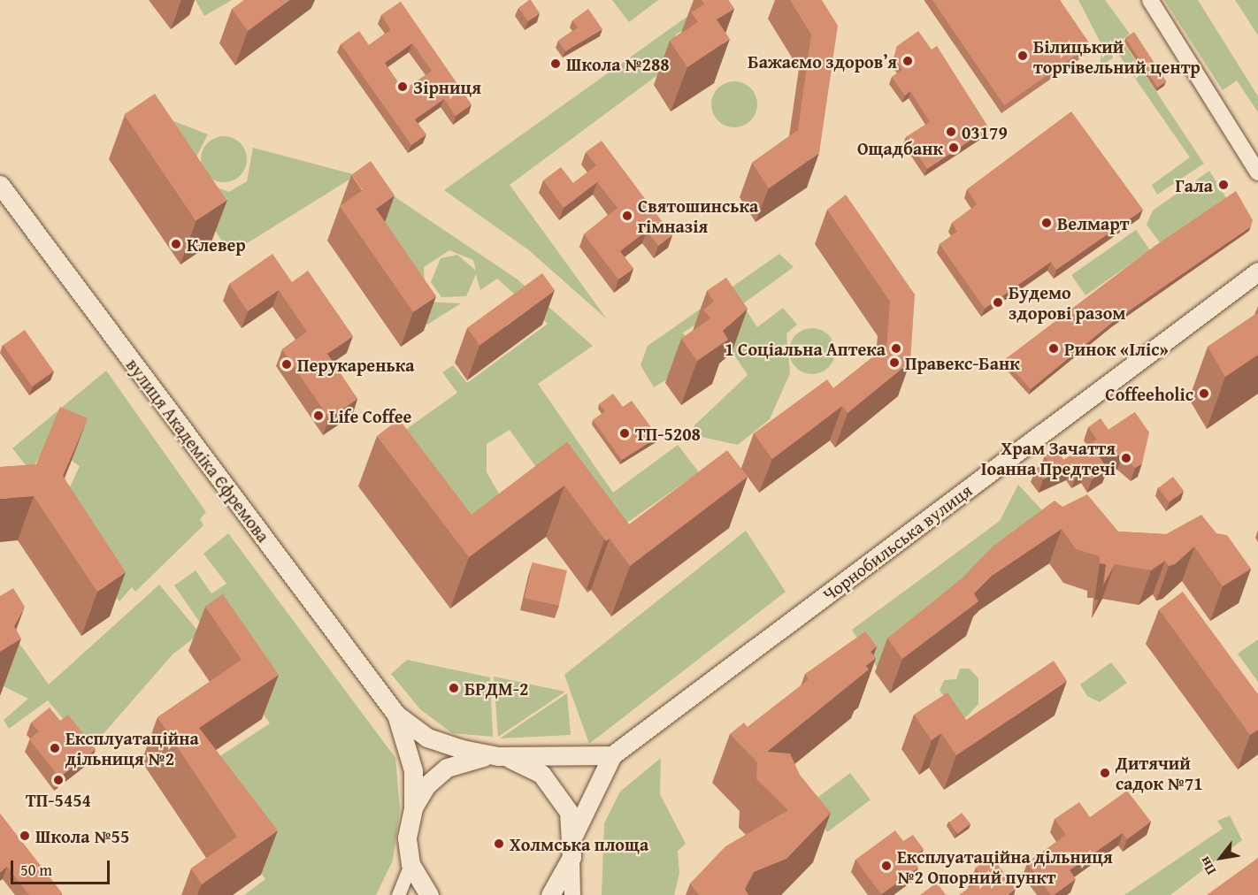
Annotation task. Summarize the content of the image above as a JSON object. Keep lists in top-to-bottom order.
{
  "streets": {
    "main road": ["вулиця Академіка Єфремова", "Чорнобильська вулиця"]
  },
  "places": [
    "Білицький торгівельний центр",
    "Бажаємо здоровʼя",
    "Школа №288",
    "Зірниця",
    "03179",
    "Ощадбанк",
    "Гала",
    "Святошинська гімназія",
    "Велмарт",
    "Клевер",
    "Будемо здорові разом",
    "1 Соціальна Аптека",
    "Ринок «Іліс»",
    "Правекс-Банк",
    "Перукаренька",
    "Coffeeholic",
    "Life Coffee",
    "ТП-5208",
    "Храм Зачаття Іоанна Предтечі",
    "БРДМ-2",
    "Експлуатаційна дільниця №2",
    "Дитячий садок №71",
    "ТП-5454",
    "Школа №55",
    "Холмська площа",
    "Експлуатаційна дільниця №2 Опорний пункт"
  ],
  "scale_bar": "50 m",
  "north": "bottom left"
}
